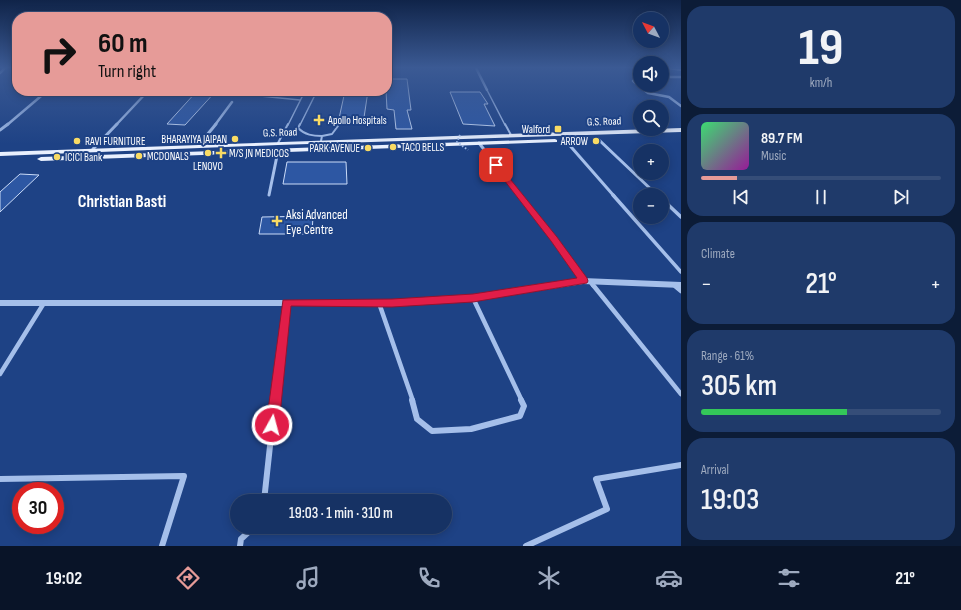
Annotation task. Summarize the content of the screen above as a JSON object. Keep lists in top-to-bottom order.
{
  "streets": {
    "main road": ["G.S. Road"]
  },
  "districts": ["Christian Basti"],
  "places": {
    "health": ["Apollo Hospitals", "M/S JN MEDICOS", "Aksi Advanced Eye Centre"],
    "transit": ["Walford"],
    "other": [
      "BHARAYIYA JAIPAN",
      "RAVI FURNITURE",
      "ARROW",
      "TACO BELLS",
      "PARK AVENUE",
      "LENOVO",
      "MCDONALS",
      "ICICI Bank"
    ]
  },
  "north": "top left",
  "page": {
    "tile": [
      ["19", "km/h"],
      "Climate",
      ["Range · 61%", "305 km"],
      ["Arrival", "19:03"]
    ],
    "map_buttons": ["+", "−"],
    "turn": ["60 m", "Turn right"],
    "song": ["89.7 FM", "Music"],
    "heat": ["−", "21°", "+"],
    "limit": "30",
    "trip": "19:03 · 1 min · 310 m",
    "tabs": ["19:02", "21°"]
  }
}
